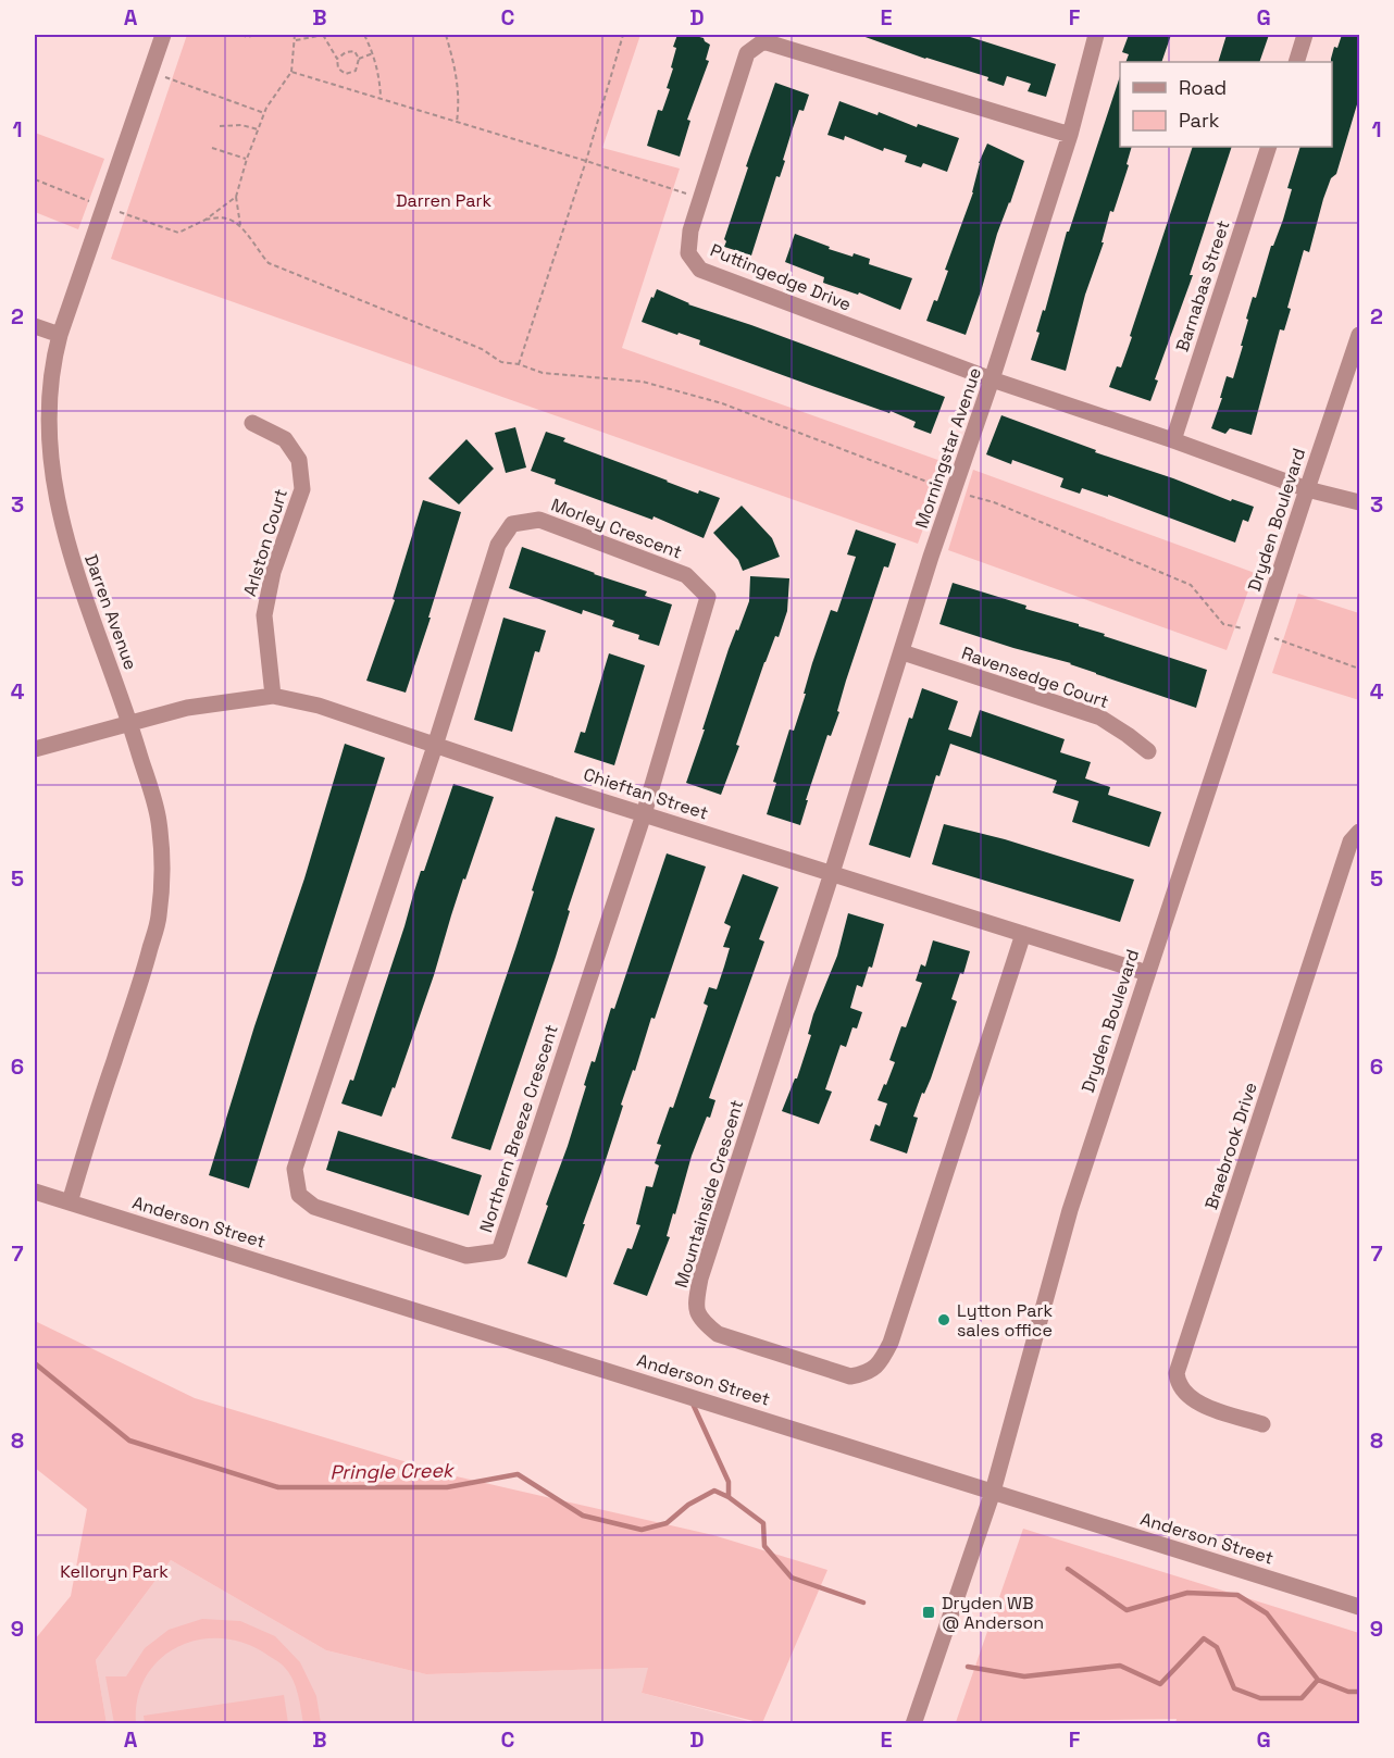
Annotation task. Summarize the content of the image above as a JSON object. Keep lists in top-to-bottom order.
{
  "streets": {
    "street": [
      "Puttingedge Drive",
      "Barnabas Street",
      "Morningstar Avenue",
      "Dryden Boulevard",
      "Morley Crescent",
      "Arlston Court",
      "Darren Avenue",
      "Ravensedge Court",
      "Chieftan Street",
      "Northern Breeze Crescent",
      "Braebrook Drive",
      "Mountainside Crescent",
      "Anderson Street"
    ]
  },
  "crossings": [
    ["Puttingedge Drive", "Barnabas Street"],
    ["Puttingedge Drive", "Morningstar Avenue"],
    ["Puttingedge Drive", "Dryden Boulevard"],
    ["Morningstar Avenue", "Ravensedge Court"],
    ["Morningstar Avenue", "Chieftan Street"],
    ["Morningstar Avenue", "Mountainside Crescent"],
    ["Dryden Boulevard", "Chieftan Street"],
    ["Dryden Boulevard", "Anderson Street"],
    ["Morley Crescent", "Chieftan Street"],
    ["Morley Crescent", "Northern Breeze Crescent"],
    ["Arlston Court", "Chieftan Street"],
    ["Darren Avenue", "Chieftan Street"],
    ["Darren Avenue", "Anderson Street"],
    ["Chieftan Street", "Northern Breeze Crescent"],
    ["Chieftan Street", "Mountainside Crescent"]
  ],
  "water": ["Pringle Creek"],
  "parks": ["Darren Park", "Kelloryn Park"],
  "places": {
    "other": ["Lytton Park sales office"],
    "transit": ["Dryden WB @ Anderson"]
  },
  "legend": ["Road", "Park"],
  "grid": {
    "columns": [
      "A",
      "B",
      "C",
      "D",
      "E",
      "F",
      "G"
    ],
    "rows": [
      "1",
      "2",
      "3",
      "4",
      "5",
      "6",
      "7",
      "8",
      "9"
    ]
  }
}
